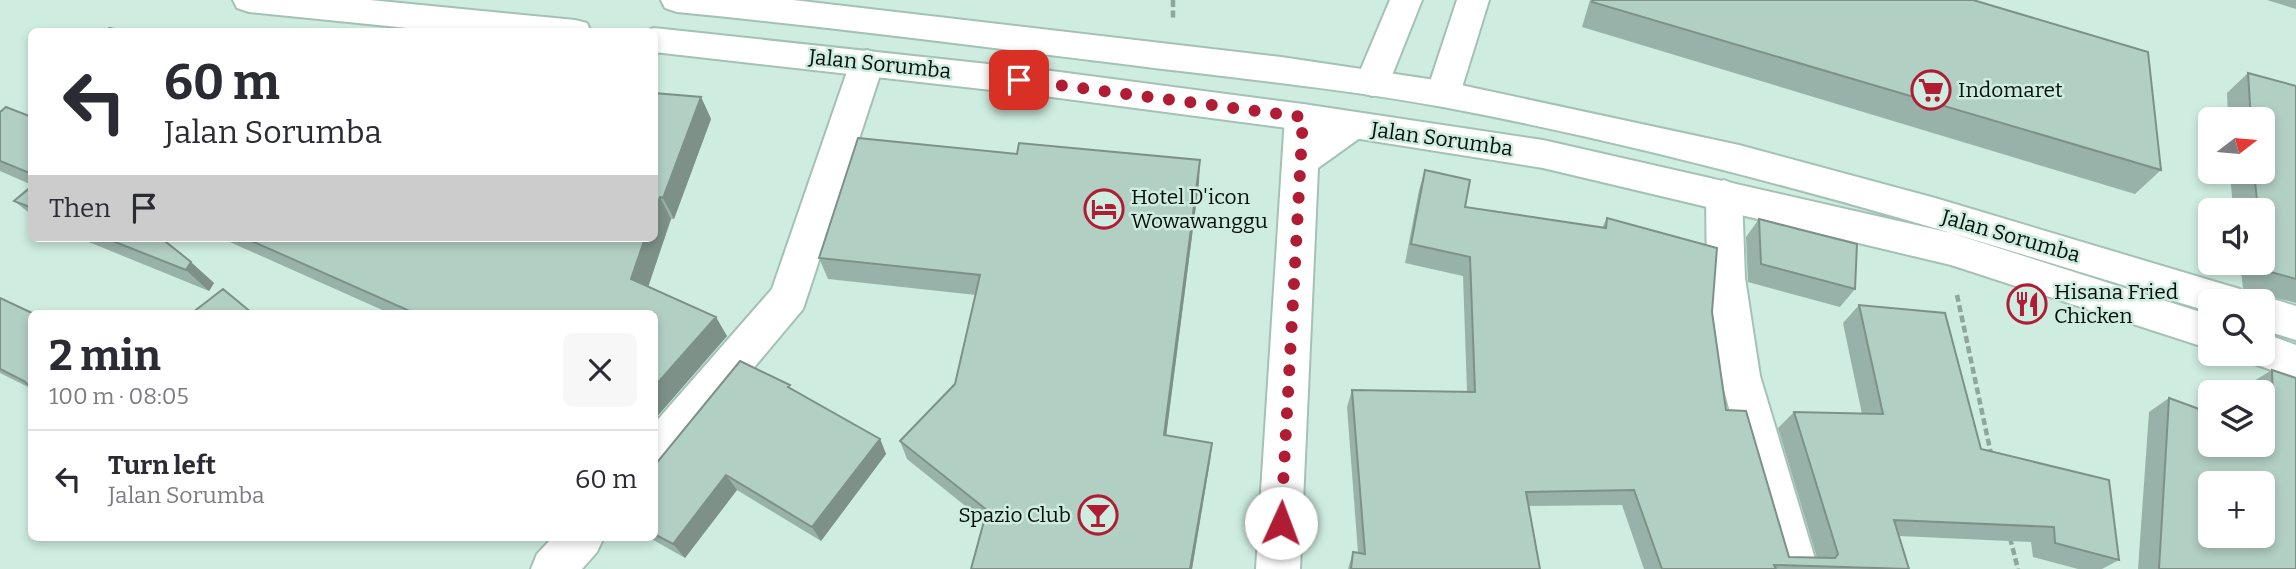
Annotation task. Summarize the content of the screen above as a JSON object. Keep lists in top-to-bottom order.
{
  "streets": {
    "street": ["Jalan Sorumba"]
  },
  "places": {
    "supermarket": ["Indomaret"],
    "hotel": ["Hotel D'icon Wowawanggu"],
    "restaurant": ["Hisana Fried Chicken"],
    "bar": ["Spazio Club"]
  },
  "north": "right",
  "page": {
    "turn": ["60 m", "Jalan Sorumba"],
    "map_buttons": "+",
    "then": "Then",
    "heading": ["2 min", "100 m · 08:05"],
    "list": [
      {
        "name": "Turn left",
        "note": "Jalan Sorumba",
        "value": "60 m"
      }
    ]
  }
}
